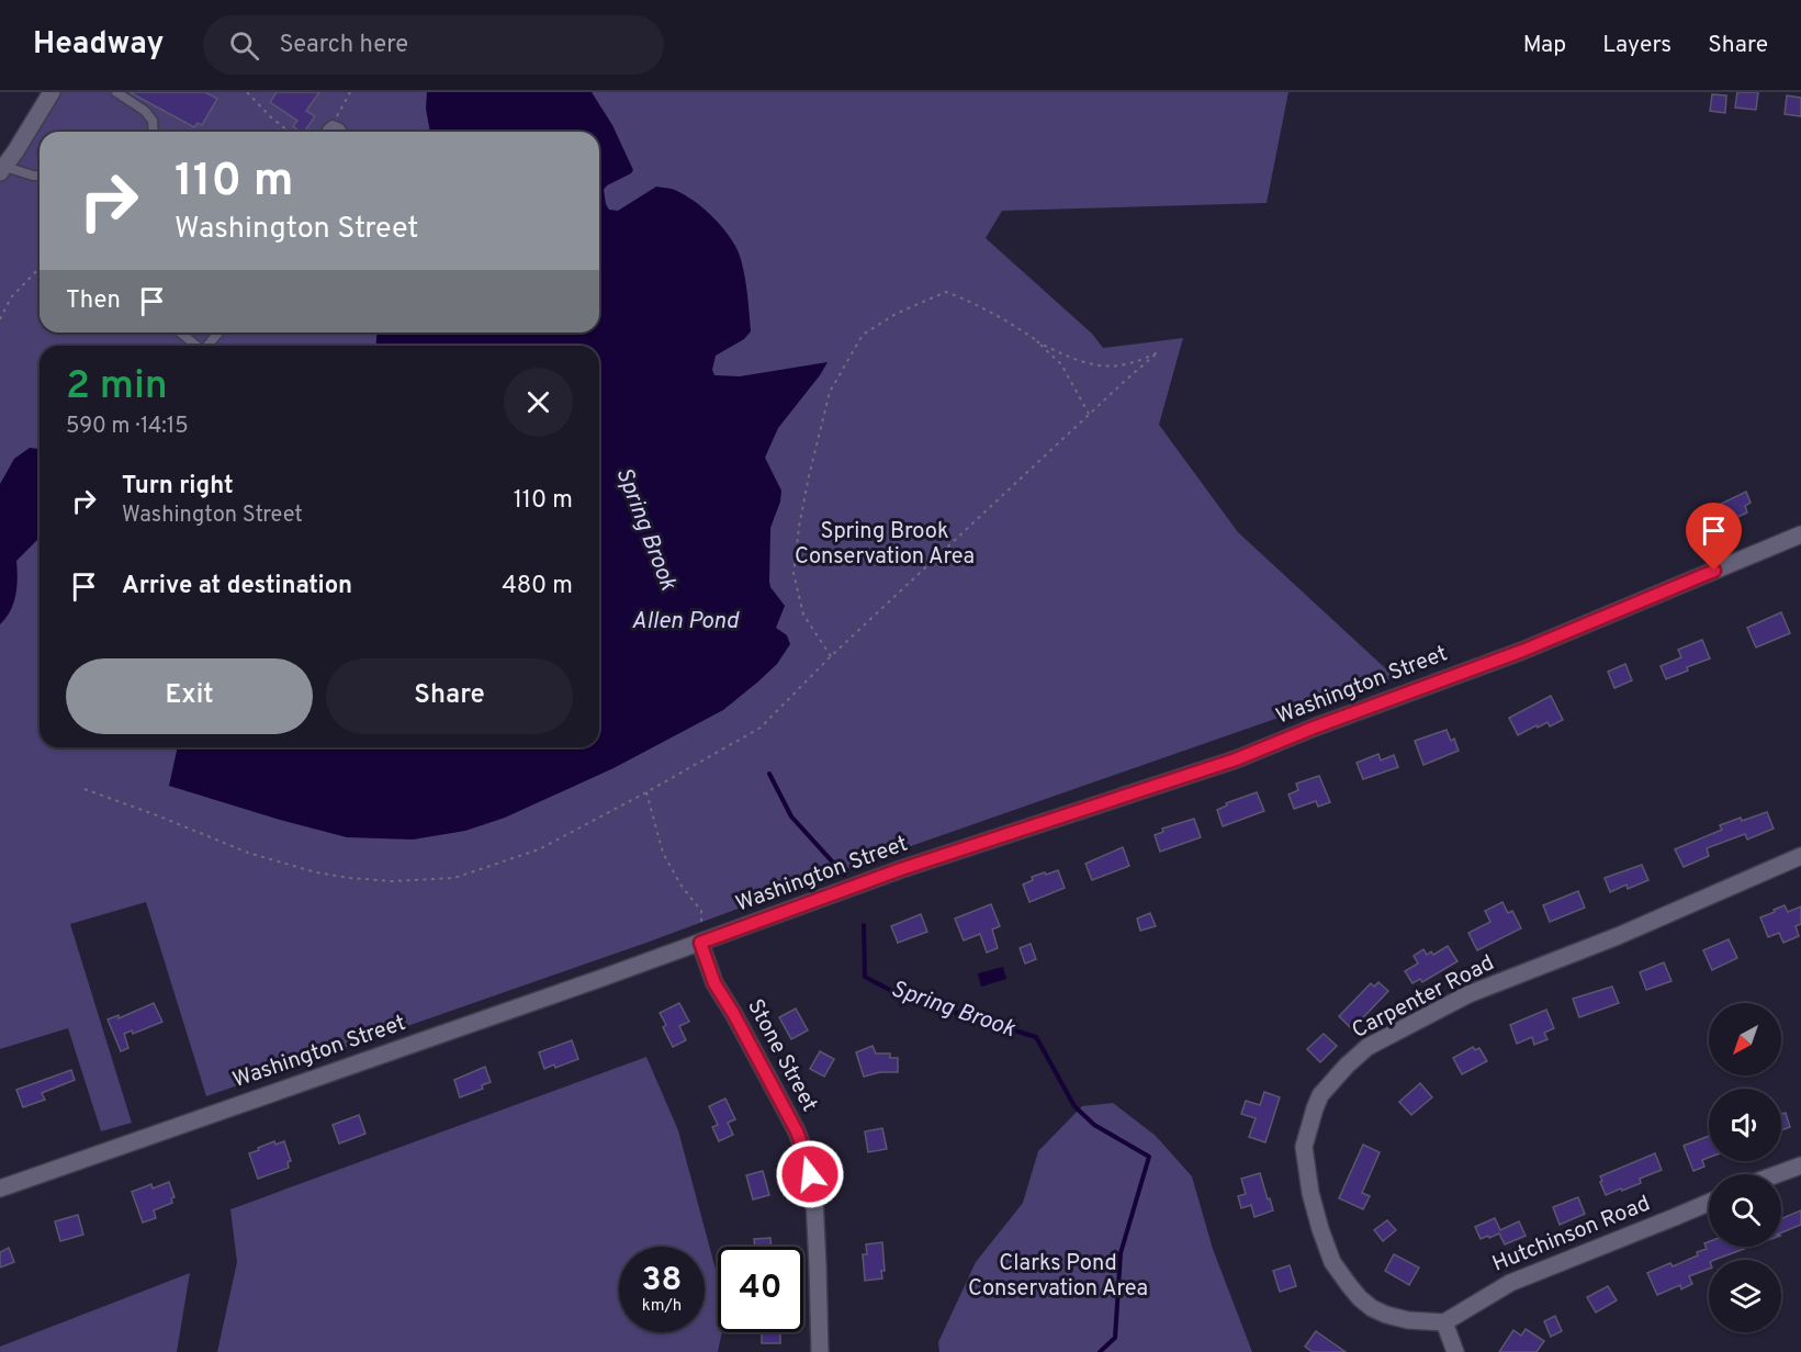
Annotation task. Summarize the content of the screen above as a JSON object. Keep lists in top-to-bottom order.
{
  "streets": {
    "main road": [
      "Washington Street",
      "Carpenter Road",
      "Stone Street",
      "Hutchinson Road"
    ]
  },
  "crossings": [
    ["Washington Street", "Stone Street"],
    ["Carpenter Road", "Hutchinson Road"]
  ],
  "water": ["Spring Brook", "Allen Pond"],
  "parks": ["Spring Brook Conservation Area", "Clarks Pond Conservation Area"],
  "north": "bottom left",
  "page": {
    "header": "Headway",
    "search": "Search here",
    "nav": ["Map", "Layers", "Share"],
    "turn": ["110 m", "Washington Street"],
    "then": "Then",
    "heading": ["2 min", "590 m · 14:15"],
    "list": [
      {
        "name": "Turn right",
        "note": "Washington Street",
        "value": "110 m"
      },
      {
        "name": "Arrive at destination",
        "value": "480 m"
      }
    ],
    "buttons": ["Exit", "Share"],
    "speed": "38 km/h",
    "limit": "40"
  }
}
